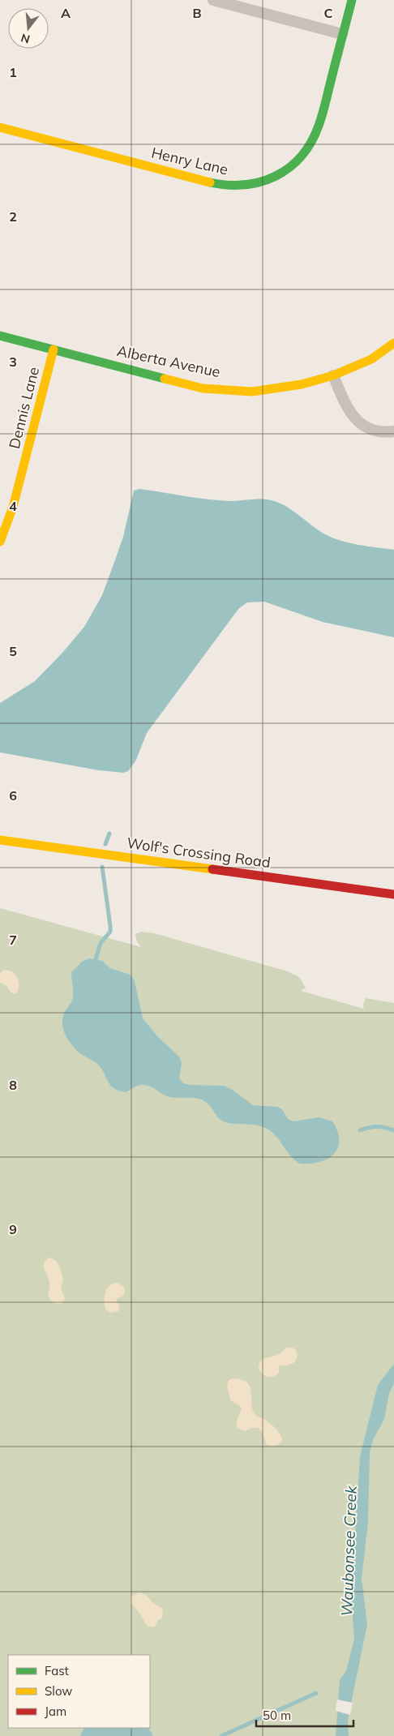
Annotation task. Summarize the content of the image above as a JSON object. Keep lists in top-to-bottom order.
{
  "streets": {
    "street": [
      "Henry Lane",
      "Alberta Avenue",
      "Dennis Lane",
      "Wolf's Crossing Road"
    ]
  },
  "crossings": [
    ["Alberta Avenue", "Dennis Lane"]
  ],
  "water": ["Waubonsee Creek"],
  "legend": ["Fast", "Slow", "Jam"],
  "scale_bar": "50 m",
  "north": "bottom",
  "grid": {
    "columns": ["A", "B", "C"],
    "rows": [
      "1",
      "2",
      "3",
      "4",
      "5",
      "6",
      "7",
      "8",
      "9"
    ]
  }
}
